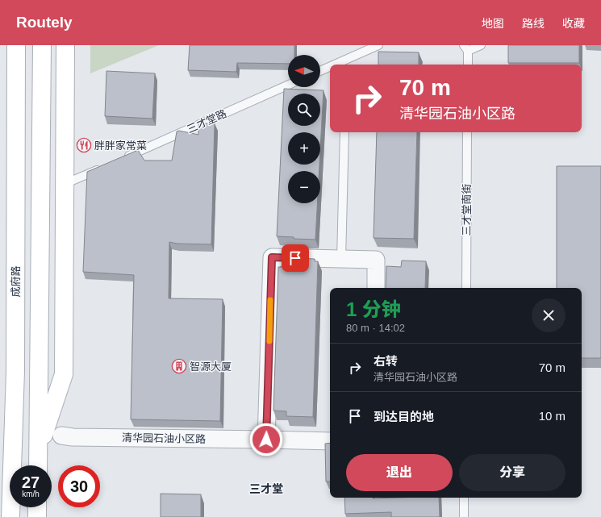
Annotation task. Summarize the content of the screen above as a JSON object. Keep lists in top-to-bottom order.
{
  "streets": {
    "main road": ["成府路"],
    "street": ["清华园石油小区路"],
    "lane": ["三才堂路", "三才堂南街"]
  },
  "districts": ["三才堂"],
  "places": {
    "restaurant": ["胖胖家常菜"],
    "building": ["智源大厦"]
  },
  "north": "left",
  "page": {
    "header": "Routely",
    "nav": ["地图", "路线", "收藏"],
    "map_buttons": ["+", "−"],
    "turn": ["70 m", "清华园石油小区路"],
    "heading": ["1 分钟", "80 m · 14:02"],
    "list": [
      {
        "name": "右转",
        "note": "清华园石油小区路",
        "value": "70 m"
      },
      {
        "name": "到达目的地",
        "value": "10 m"
      }
    ],
    "buttons": ["退出", "分享"],
    "speed": "27 km/h",
    "limit": "30"
  }
}
